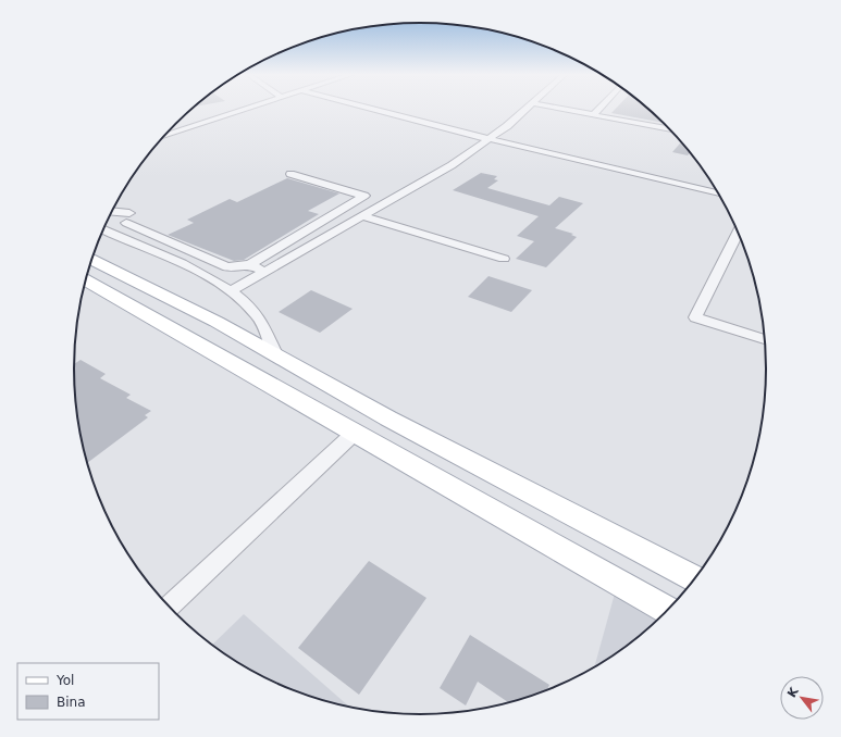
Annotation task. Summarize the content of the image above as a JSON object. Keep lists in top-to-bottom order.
{
  "legend": ["Yol", "Bina"],
  "north": "top left"
}
